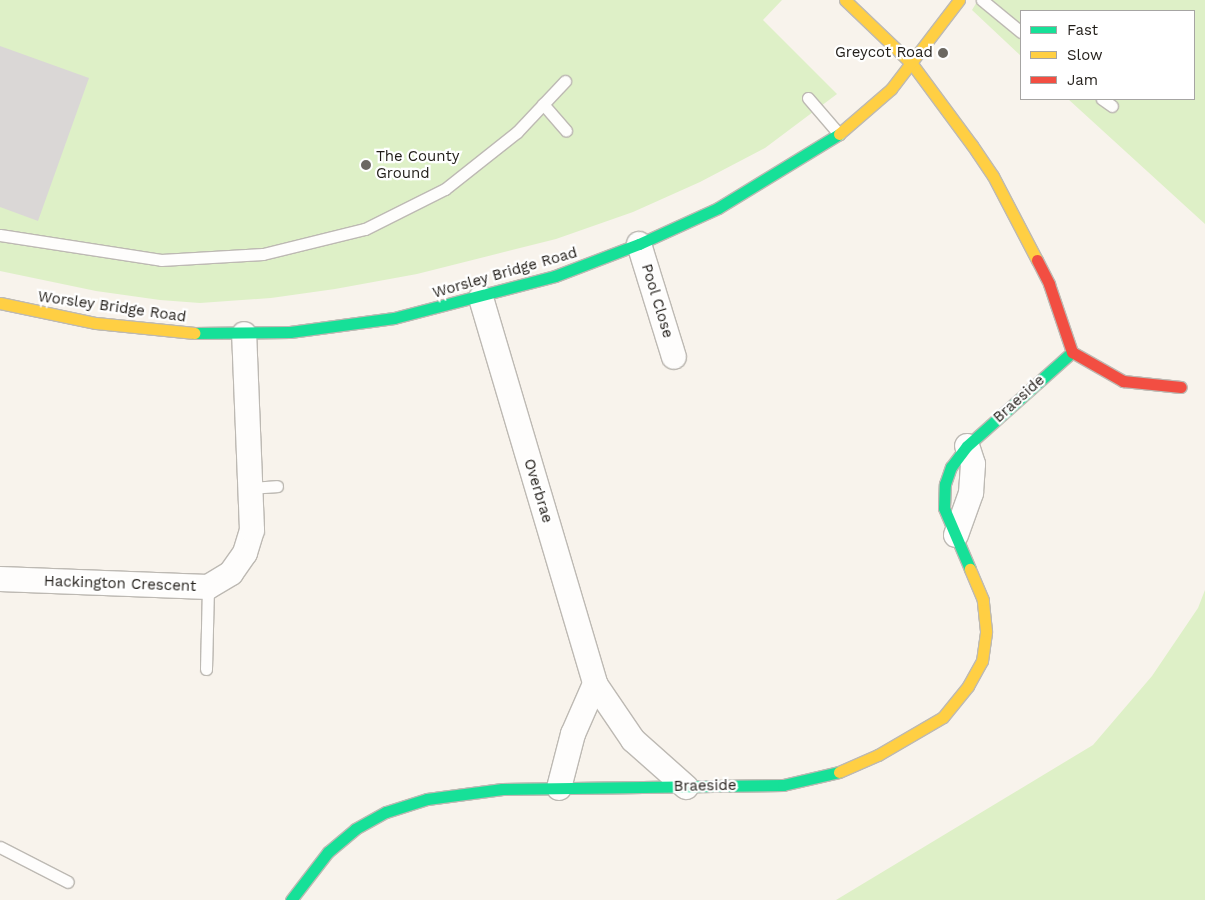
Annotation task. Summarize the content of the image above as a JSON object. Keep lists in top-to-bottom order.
{
  "streets": {
    "street": [
      "Worsley Bridge Road",
      "Pool Close",
      "Braeside",
      "Overbrae",
      "Hackington Crescent"
    ]
  },
  "crossings": [
    ["Worsley Bridge Road", "Pool Close"],
    ["Worsley Bridge Road", "Overbrae"],
    ["Worsley Bridge Road", "Hackington Crescent"],
    ["Braeside", "Overbrae"]
  ],
  "places": ["Greycot Road", "The County Ground"],
  "legend": ["Fast", "Slow", "Jam"]
}
